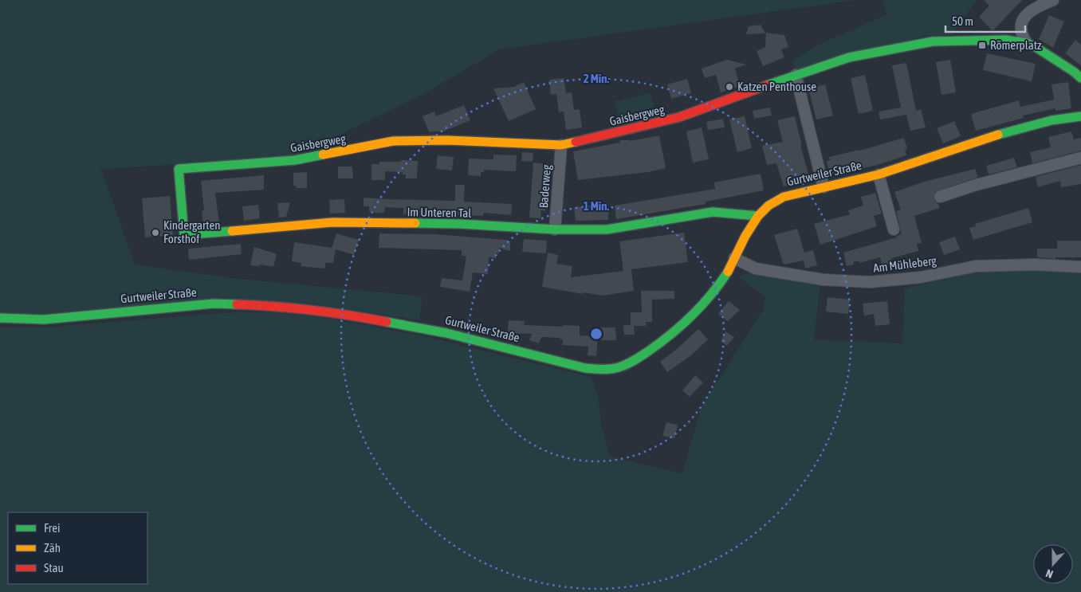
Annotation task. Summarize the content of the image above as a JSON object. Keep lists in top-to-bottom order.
{
  "streets": {
    "street": [
      "Gaisbergweg",
      "Gurtweiler Straße",
      "Baderweg",
      "Im Unteren Tal",
      "Am Mühleberg"
    ]
  },
  "crossings": [
    ["Gaisbergweg", "Baderweg"],
    ["Gaisbergweg", "Im Unteren Tal"],
    ["Gurtweiler Straße", "Im Unteren Tal"],
    ["Gurtweiler Straße", "Am Mühleberg"],
    ["Baderweg", "Im Unteren Tal"]
  ],
  "places": {
    "transit": ["Römerplatz"],
    "other": ["Katzen Penthouse", "Kindergarten Forsthof"]
  },
  "legend": ["Frei", "Zäh", "Stau"],
  "scale_bar": "50 m",
  "north": "bottom",
  "rings": ["2 Min.", "1 Min."]
}
